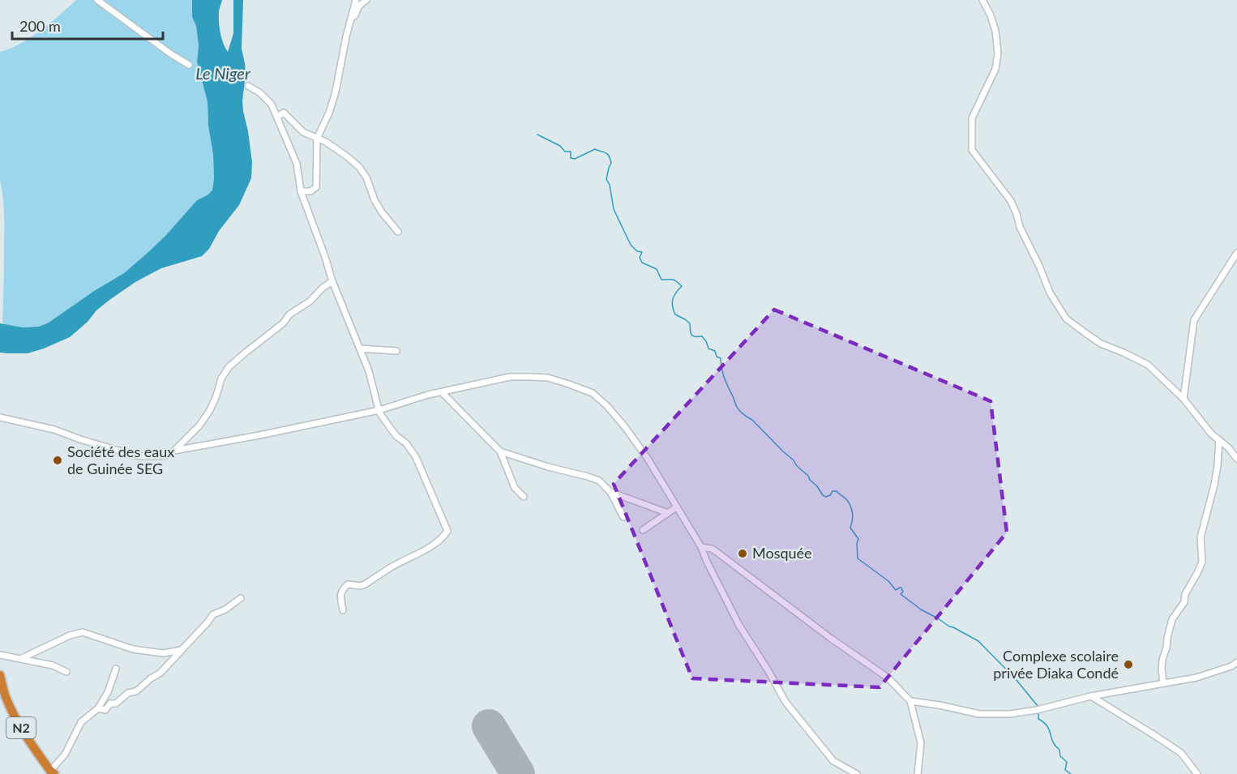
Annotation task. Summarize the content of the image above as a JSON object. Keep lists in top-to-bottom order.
{
  "streets": {
    "highway": ["N2"]
  },
  "water": ["Le Niger"],
  "places": ["Société des eaux de Guinée SEG", "Mosquée", "Complexe scolaire privée Diaka Condé"],
  "scale_bar": "200 m"
}
